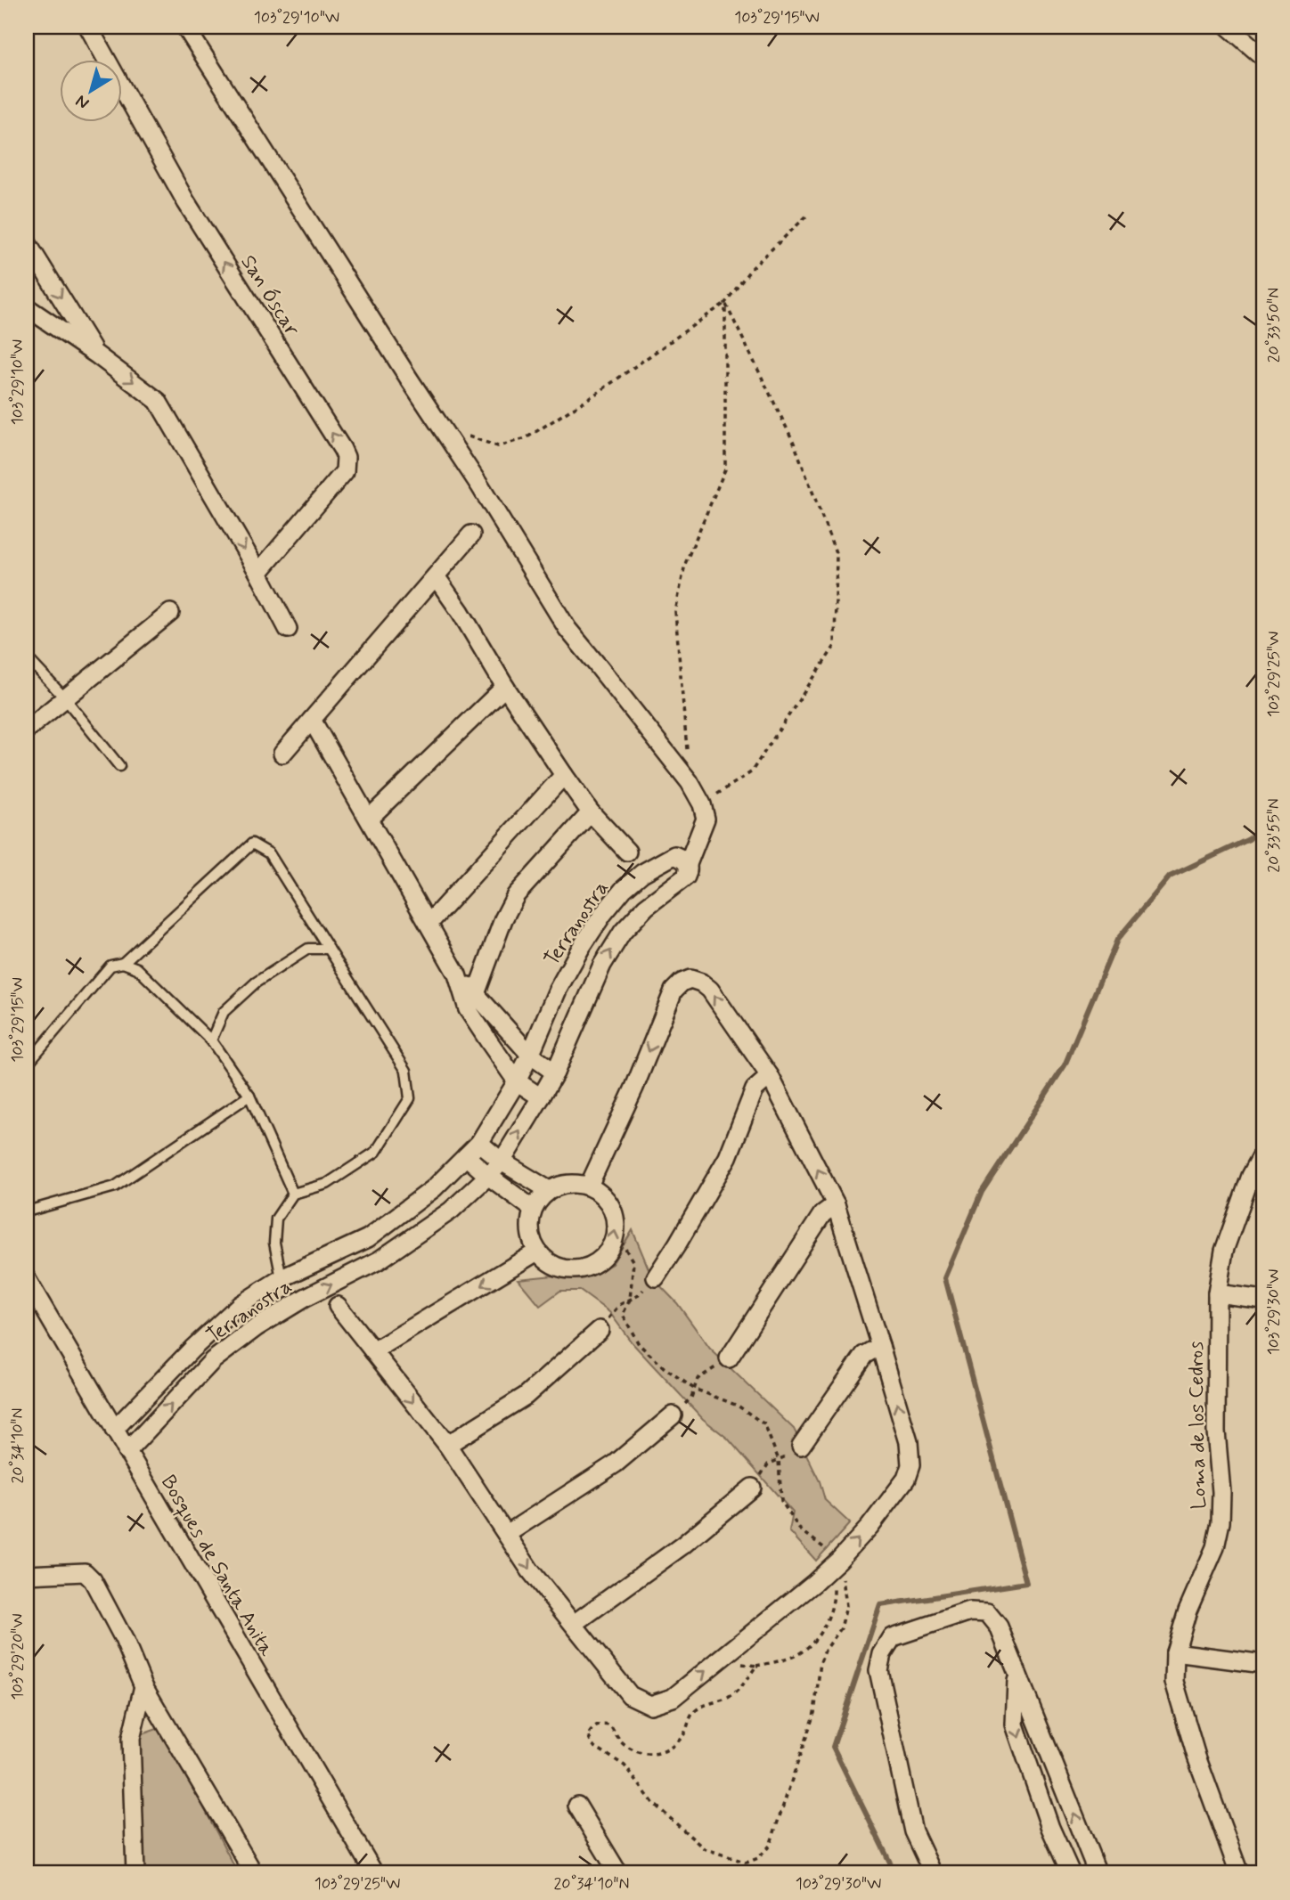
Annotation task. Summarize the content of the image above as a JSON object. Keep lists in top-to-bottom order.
{
  "streets": {
    "street": [
      "San Óscar",
      "Terranostra",
      "Loma de los Cedros",
      "Bosques de Santa Anita"
    ]
  },
  "crossings": [
    ["Terranostra", "Bosques de Santa Anita"]
  ],
  "north": "bottom left",
  "coordinates": [
    "103°29'10\"W",
    "103°29'15\"W",
    "20°33'50\"N",
    "103°29'25\"W",
    "20°33'55\"N",
    "103°29'30\"W",
    "20°34'10\"N",
    "103°29'20\"W"
  ]
}
